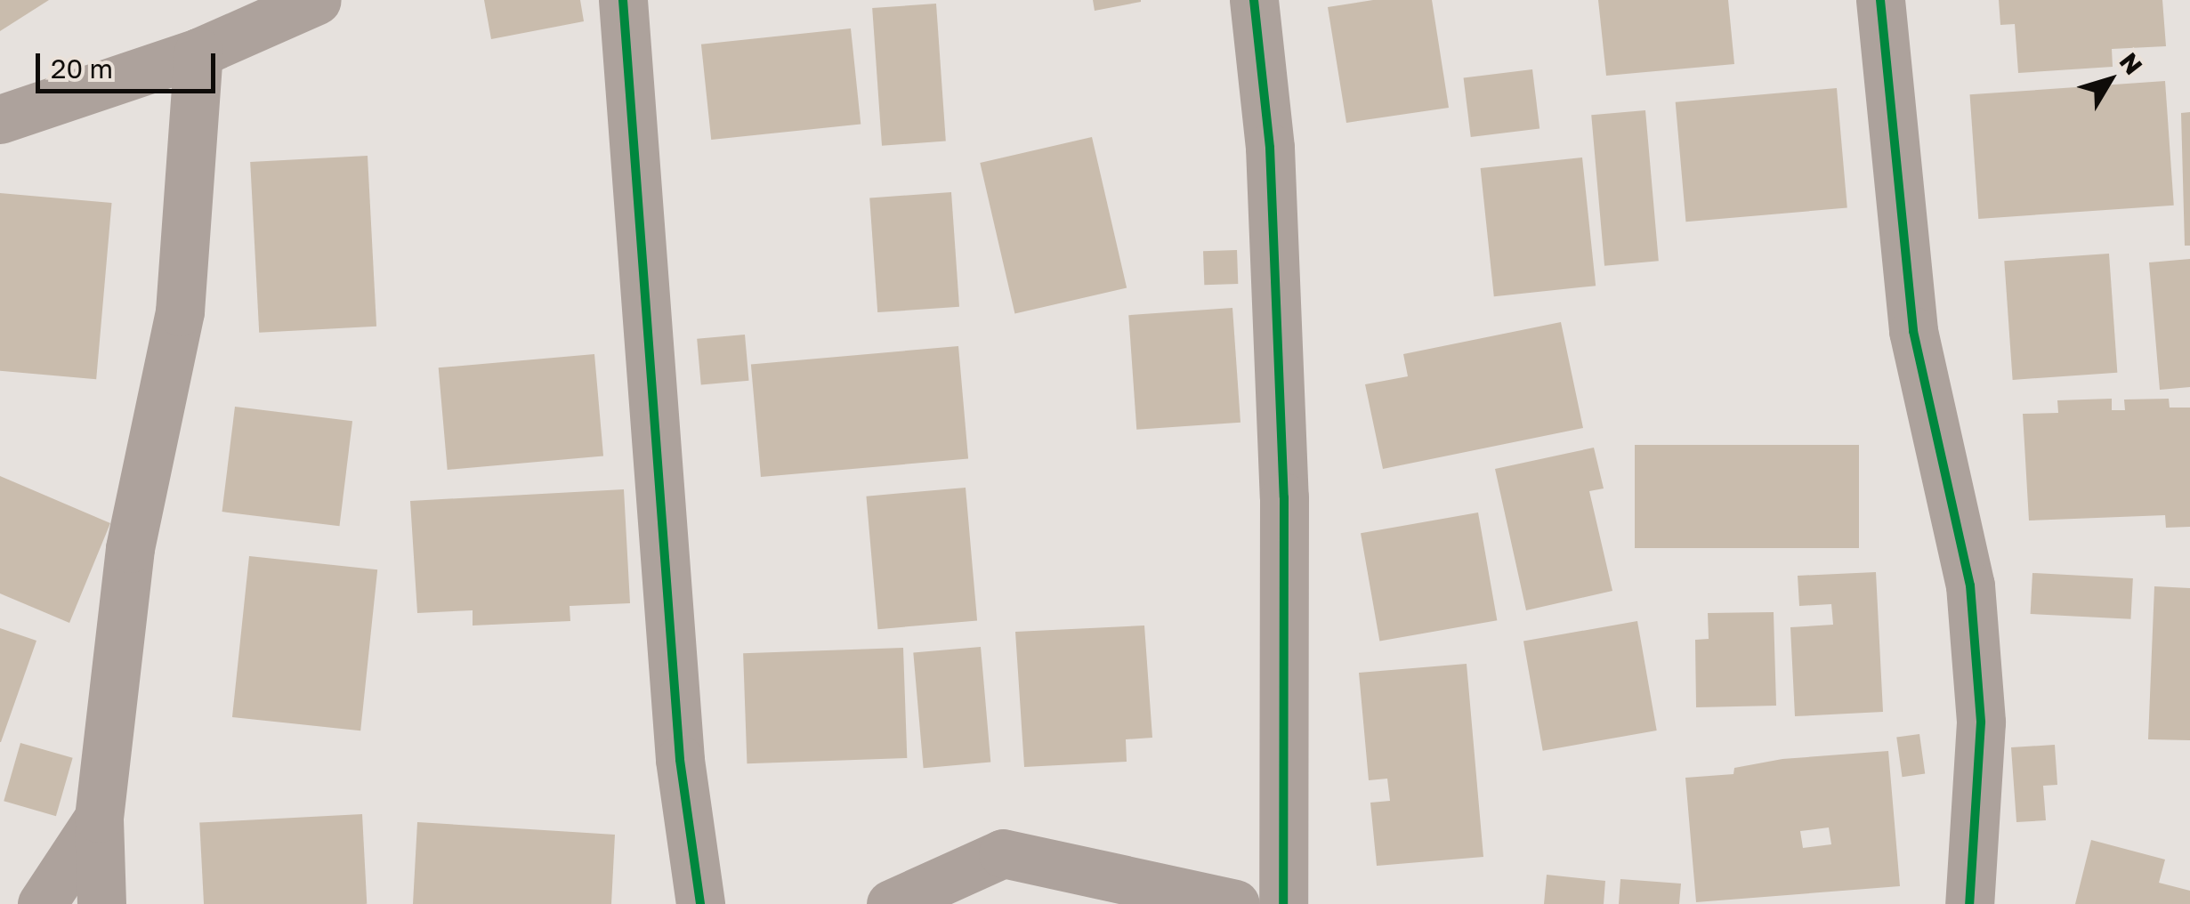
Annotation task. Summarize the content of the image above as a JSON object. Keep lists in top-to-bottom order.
{
  "scale_bar": "20 m",
  "north": "top right"
}
